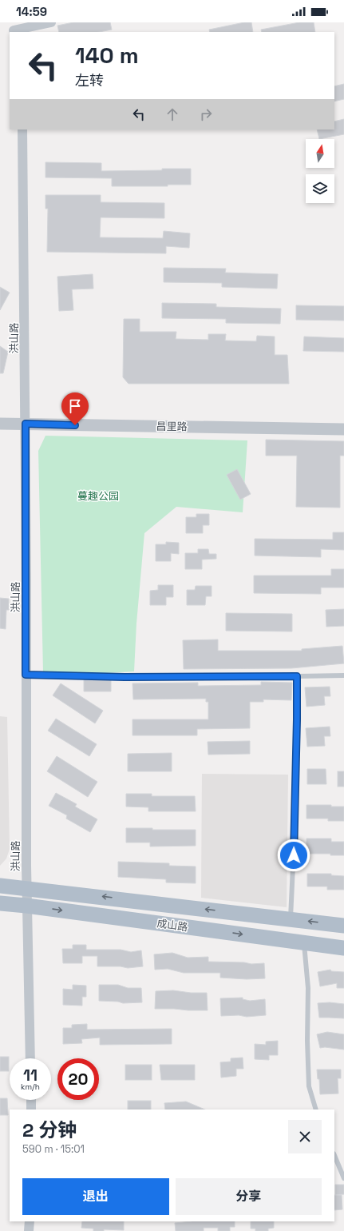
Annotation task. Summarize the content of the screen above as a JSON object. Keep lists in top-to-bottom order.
{
  "streets": {
    "main road": ["成山路"],
    "street": ["洪山路", "昌里路"]
  },
  "crossings": [
    ["洪山路", "昌里路"],
    ["洪山路", "成山路"]
  ],
  "parks": ["蔓趣公园"],
  "north": "top",
  "page": {
    "status": "14:59",
    "turn": ["140 m", "左转"],
    "speed": "11 km/h",
    "limit": "20",
    "heading": ["2 分钟", "590 m · 15:01"],
    "buttons": ["退出", "分享"]
  }
}
